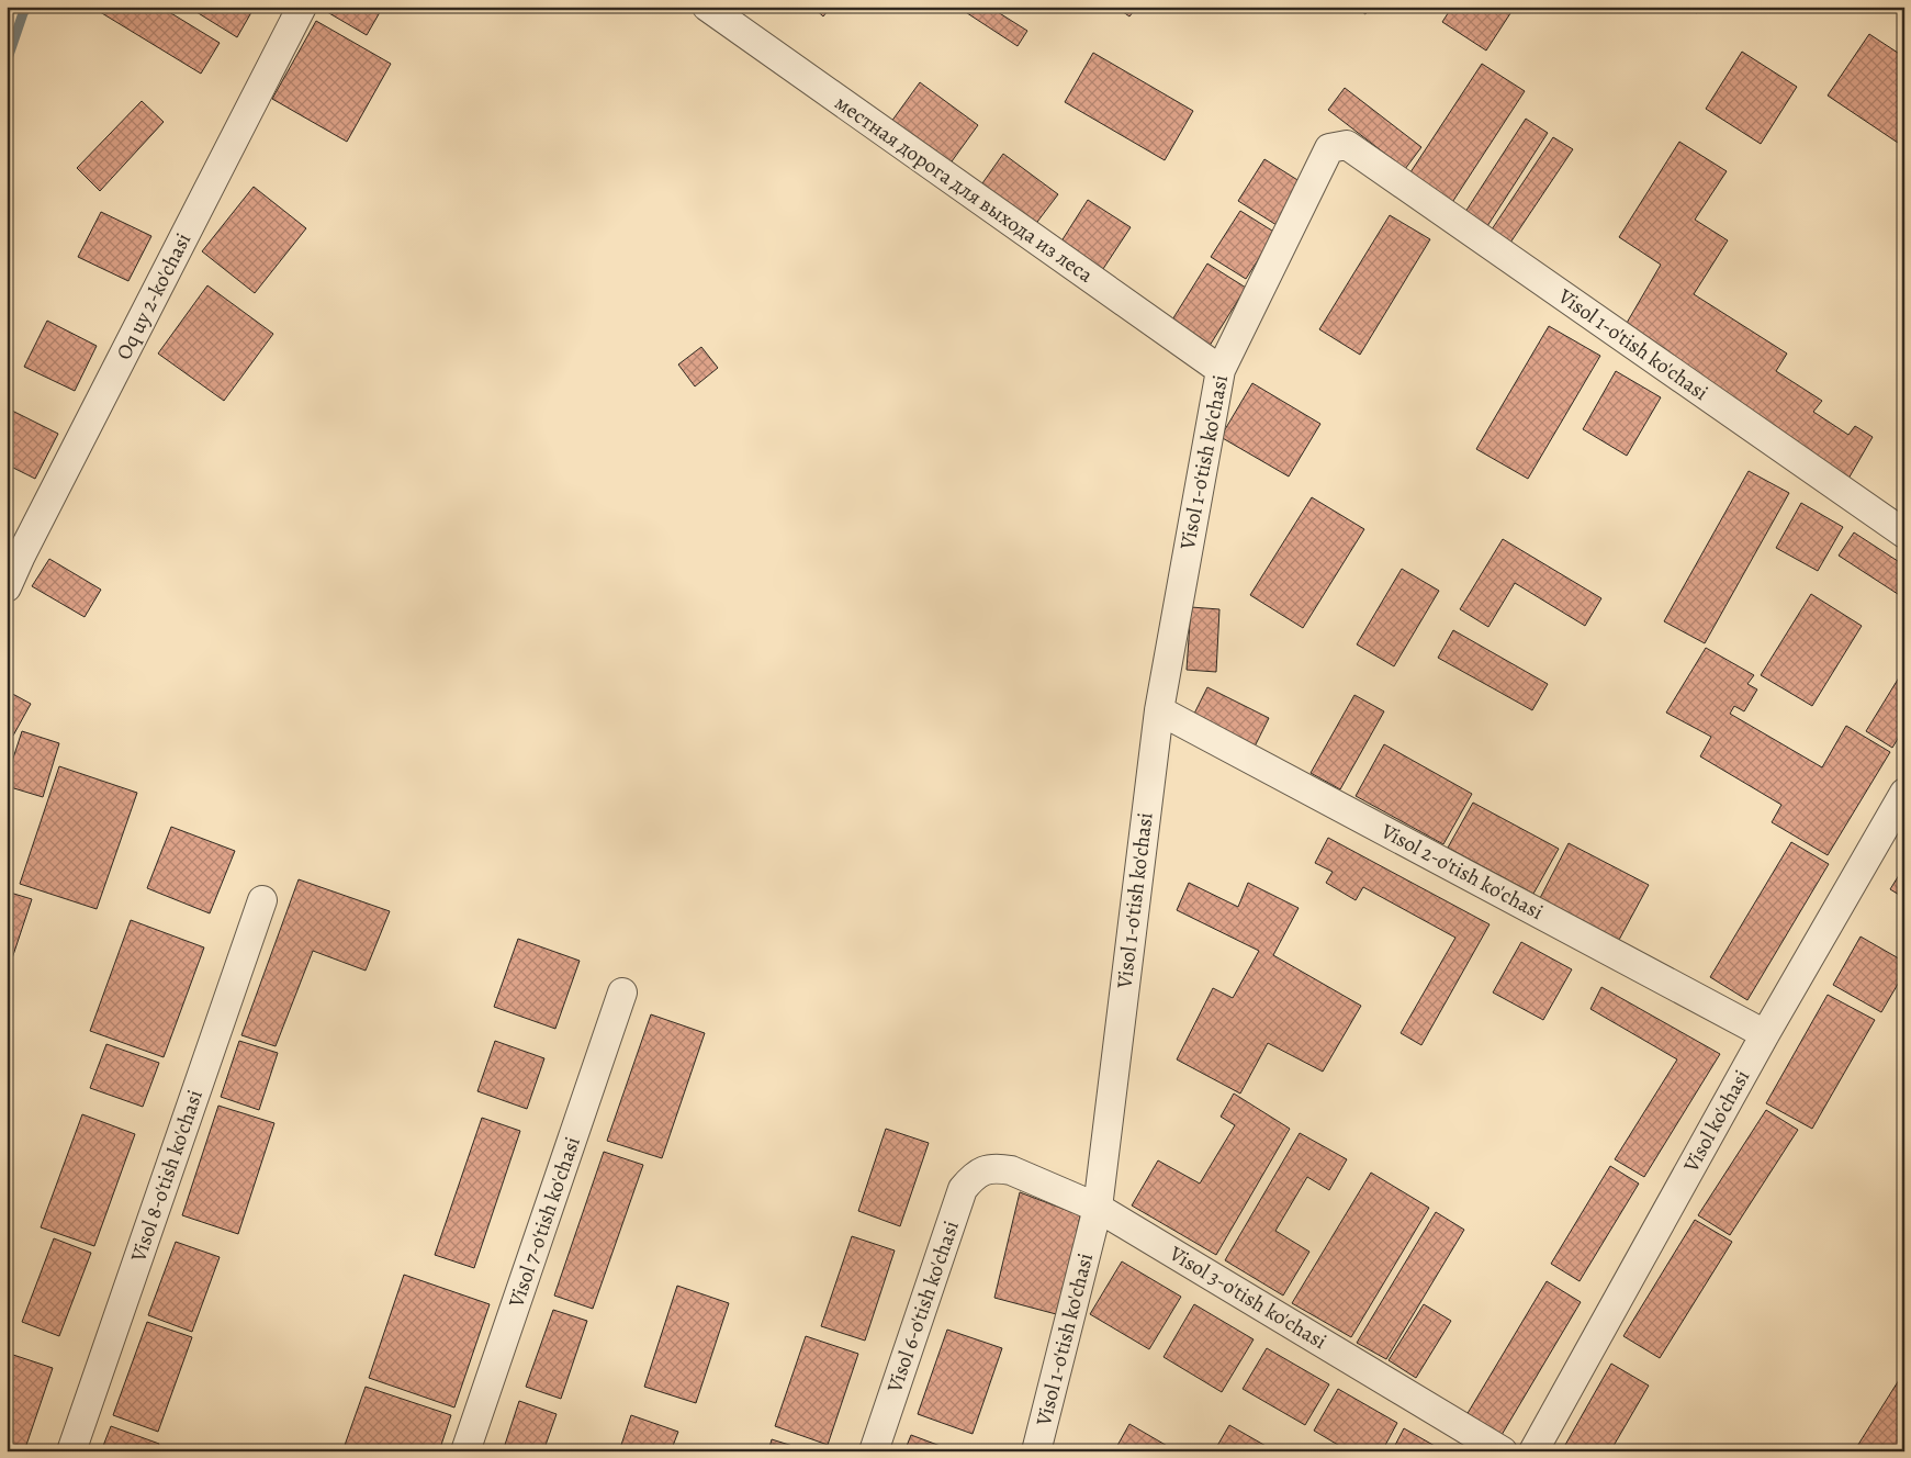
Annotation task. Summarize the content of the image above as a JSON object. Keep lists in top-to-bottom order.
{
  "streets": {
    "street": [
      "местная дорога для выхода из леса",
      "Oq uy 2-ko'chasi",
      "Visol 1-o'tish ko'chasi",
      "Visol 2-o'tish ko'chasi",
      "Visol ko'chasi",
      "Visol 8-o'tish ko'chasi",
      "Visol 7-o'tish ko'chasi",
      "Visol 3-o'tish ko'chasi",
      "Visol 6-o'tish ko'chasi"
    ]
  },
  "crossings": [
    ["местная дорога для выхода из леса", "Visol 1-o'tish ko'chasi"],
    ["Visol 1-o'tish ko'chasi", "Visol 2-o'tish ko'chasi"],
    ["Visol 1-o'tish ko'chasi", "Visol 3-o'tish ko'chasi"],
    ["Visol 2-o'tish ko'chasi", "Visol ko'chasi"],
    ["Visol 3-o'tish ko'chasi", "Visol 6-o'tish ko'chasi"]
  ]
}
